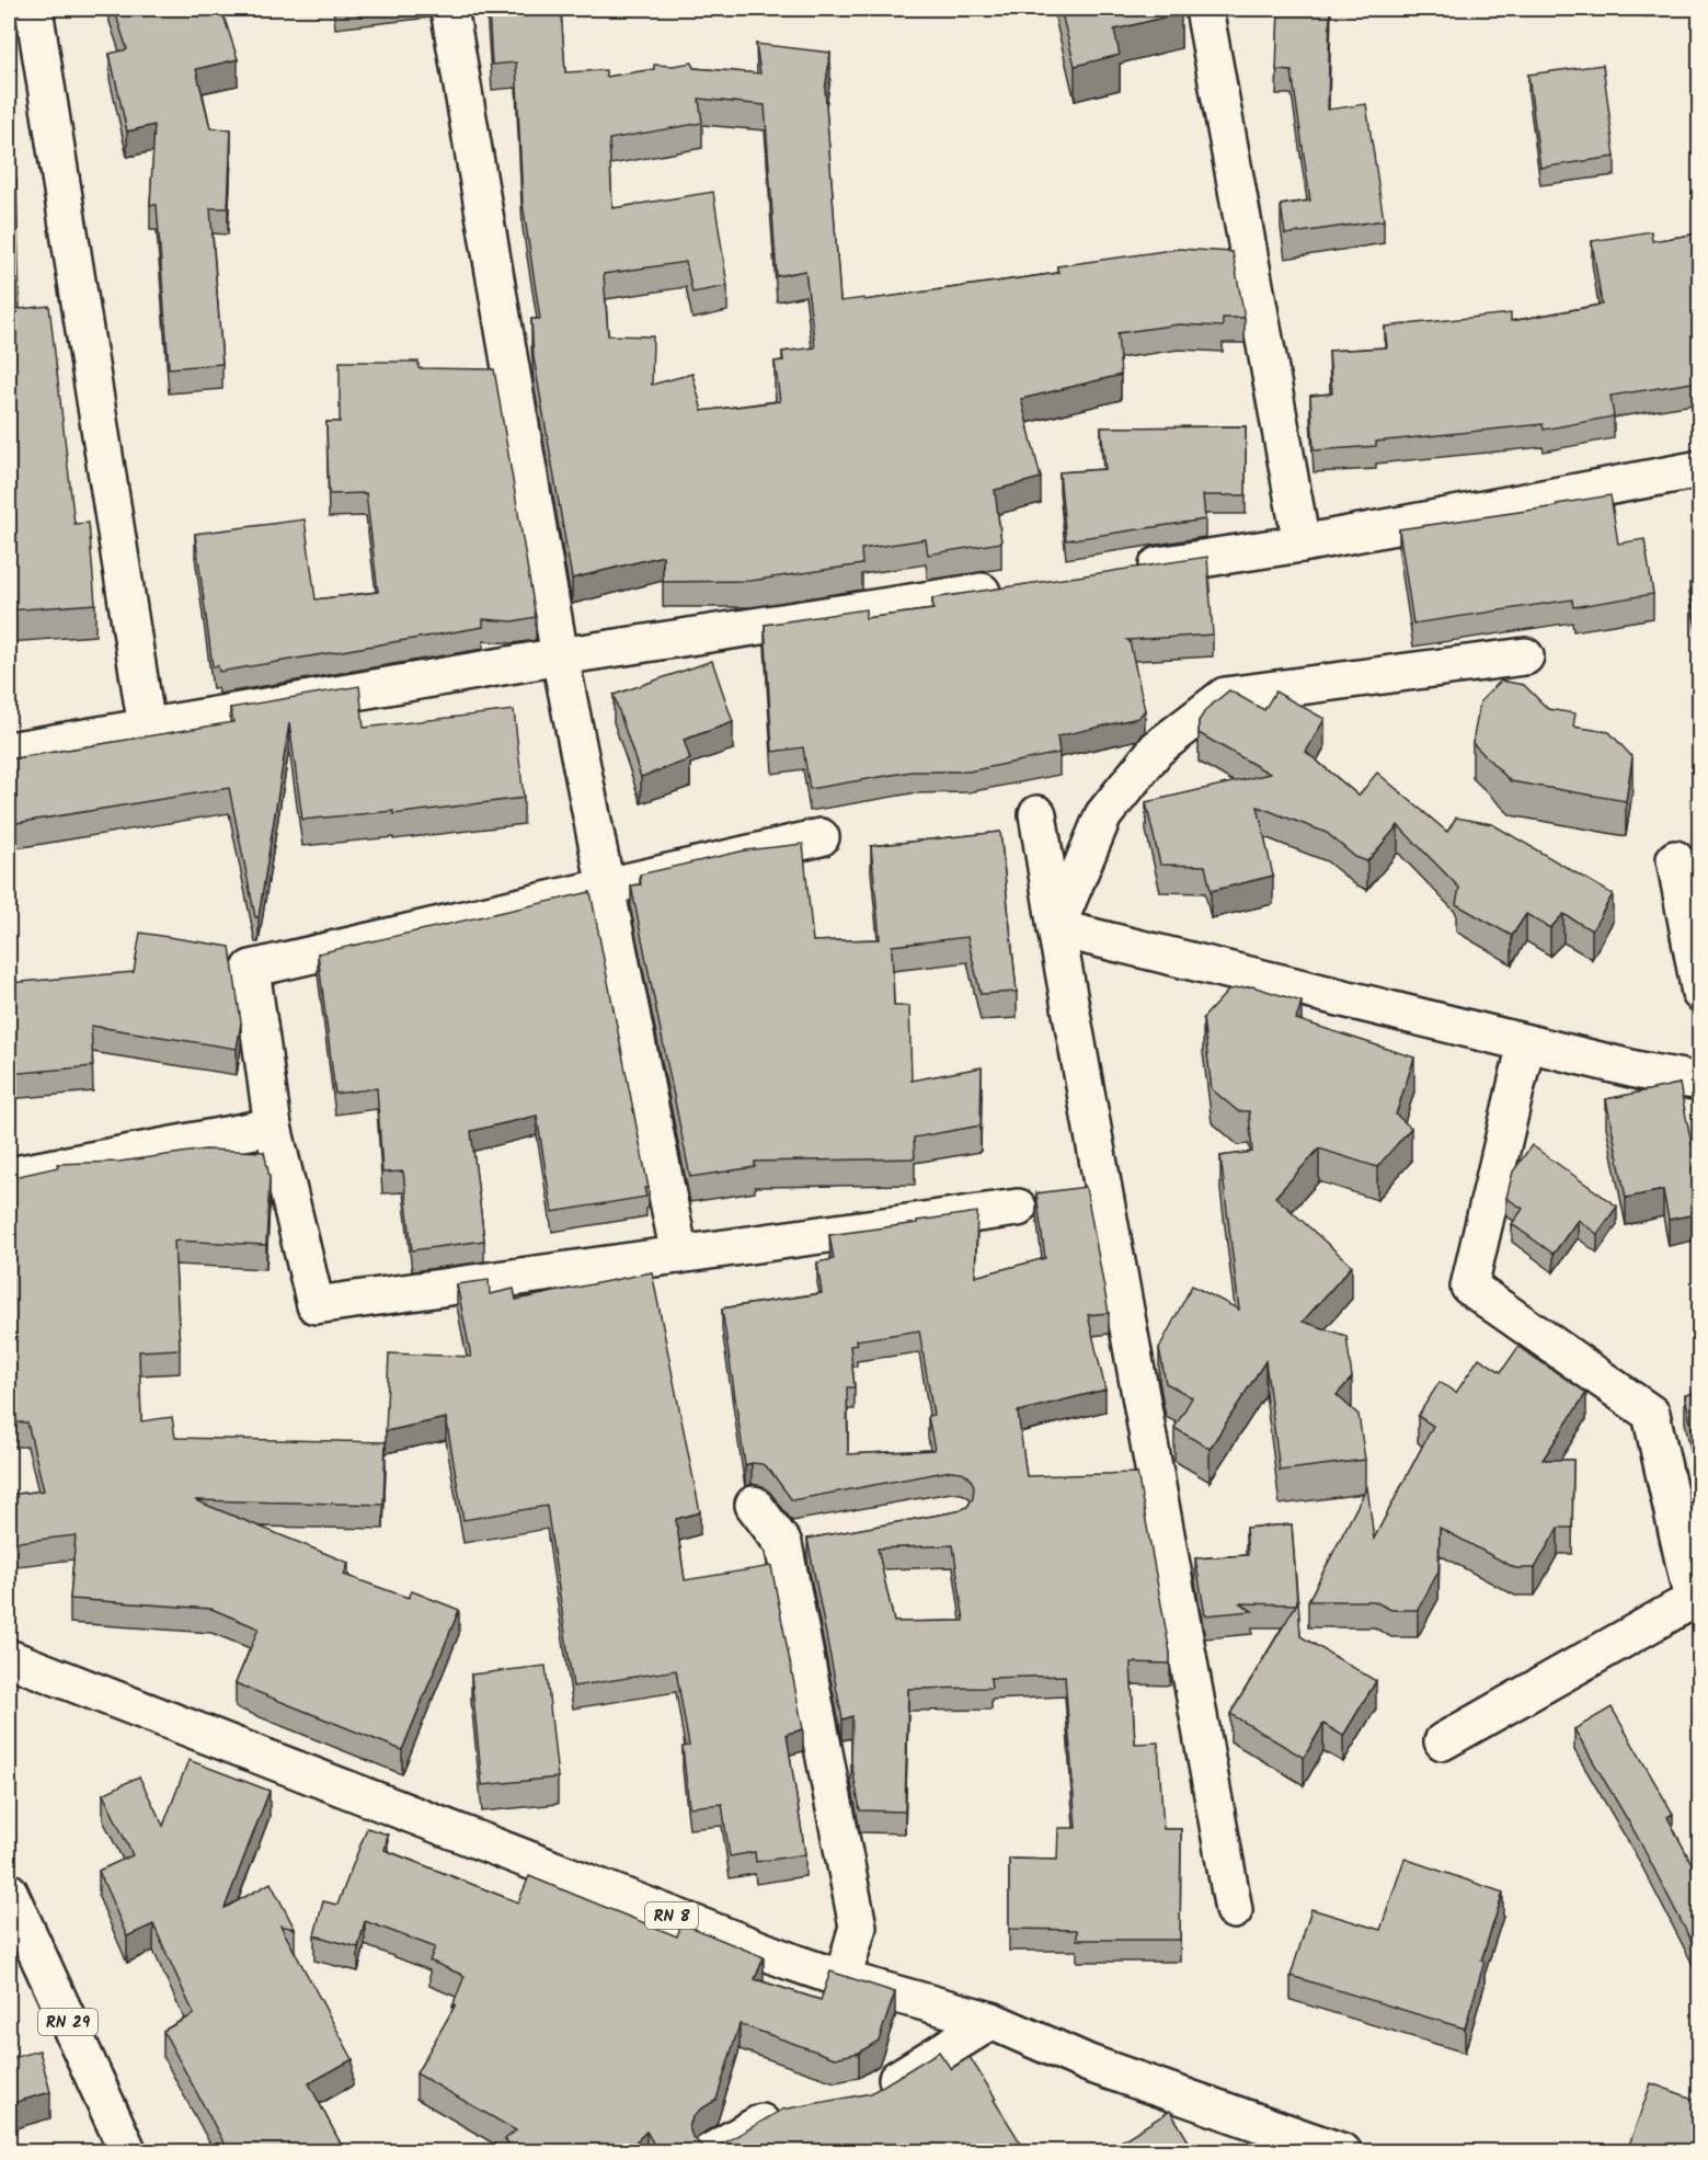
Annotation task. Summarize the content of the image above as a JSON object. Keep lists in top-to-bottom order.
{
  "streets": {
    "street": ["RN 8", "RN 29"]
  }
}
